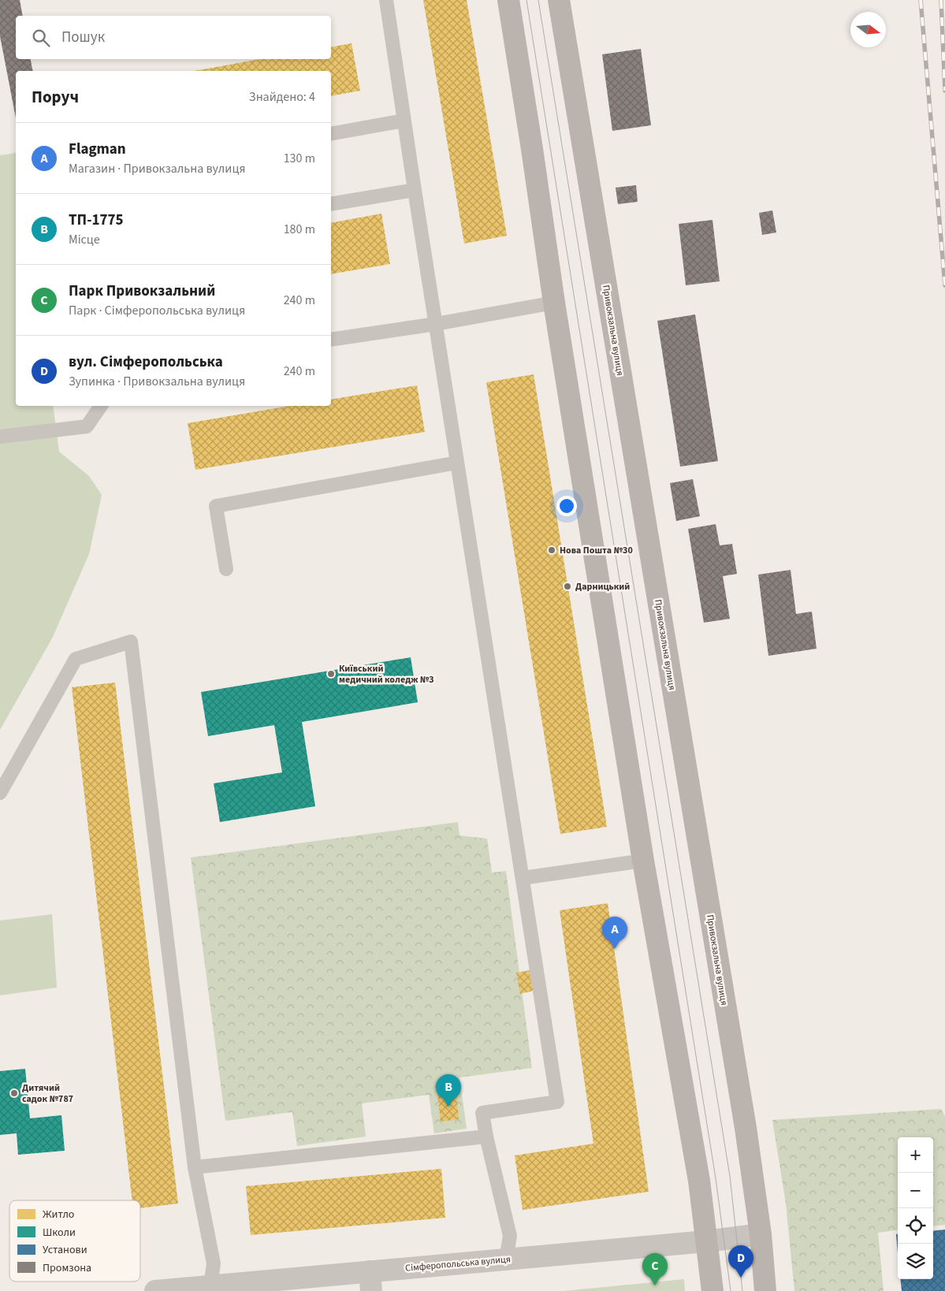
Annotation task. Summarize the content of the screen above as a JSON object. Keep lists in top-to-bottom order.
{
  "streets": {
    "main road": ["Привокзальна вулиця"],
    "street": ["Сімферопольська вулиця"]
  },
  "crossings": [
    ["Привокзальна вулиця", "Сімферопольська вулиця"]
  ],
  "places": [
    "Нова Пошта №30",
    "Дарницький",
    "Київський медичний коледж №3",
    "Дитячий садок №787"
  ],
  "legend": [
    "Житло",
    "Школи",
    "Установи",
    "Промзона"
  ],
  "north": "right",
  "page": {
    "search": "Пошук",
    "heading": ["Поруч", "Знайдено: 4"],
    "list": [
      {
        "mark": "A",
        "name": "Flagman",
        "note": "Магазин · Привокзальна вулиця",
        "value": "130 m"
      },
      {
        "mark": "B",
        "name": "ТП-1775",
        "note": "Місце",
        "value": "180 m"
      },
      {
        "mark": "C",
        "name": "Парк Привокзальний",
        "note": "Парк · Сімферопольська вулиця",
        "value": "240 m"
      },
      {
        "mark": "D",
        "name": "вул. Сімферопольська",
        "note": "Зупинка · Привокзальна вулиця",
        "value": "240 m"
      }
    ],
    "pins": [
      "A",
      "B",
      "D",
      "C"
    ],
    "map_buttons": ["+", "−"]
  }
}
